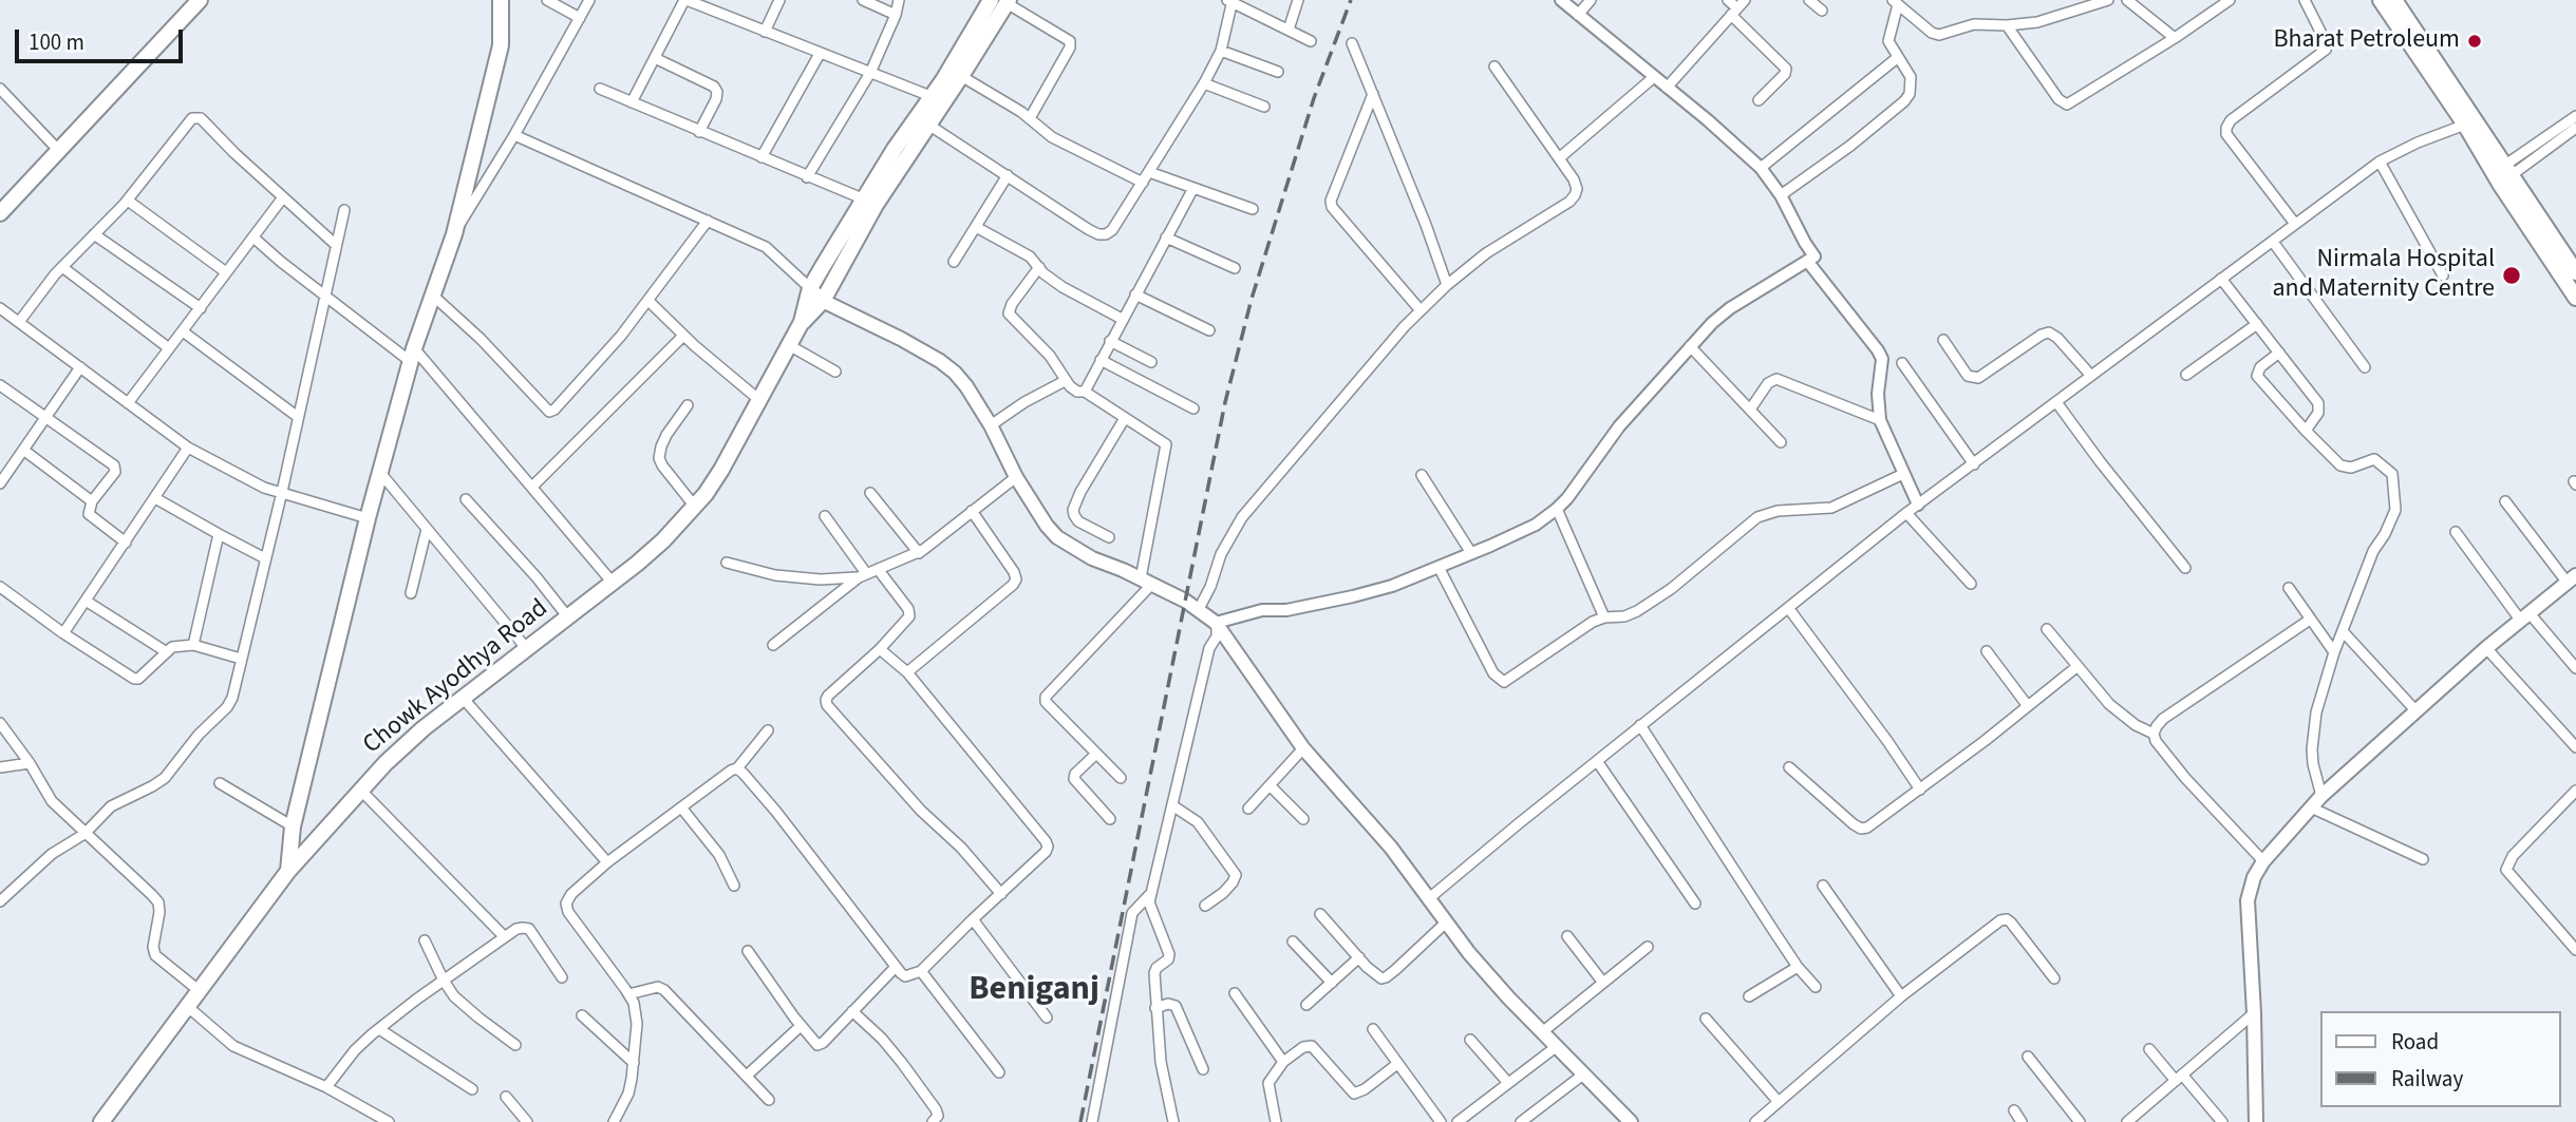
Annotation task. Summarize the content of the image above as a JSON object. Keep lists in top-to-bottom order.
{
  "streets": {
    "main road": ["Chowk Ayodhya Road"]
  },
  "districts": ["Beniganj"],
  "places": ["Bharat Petroleum", "Nirmala Hospital and Maternity Centre"],
  "legend": ["Road", "Railway"],
  "scale_bar": "100 m"
}
